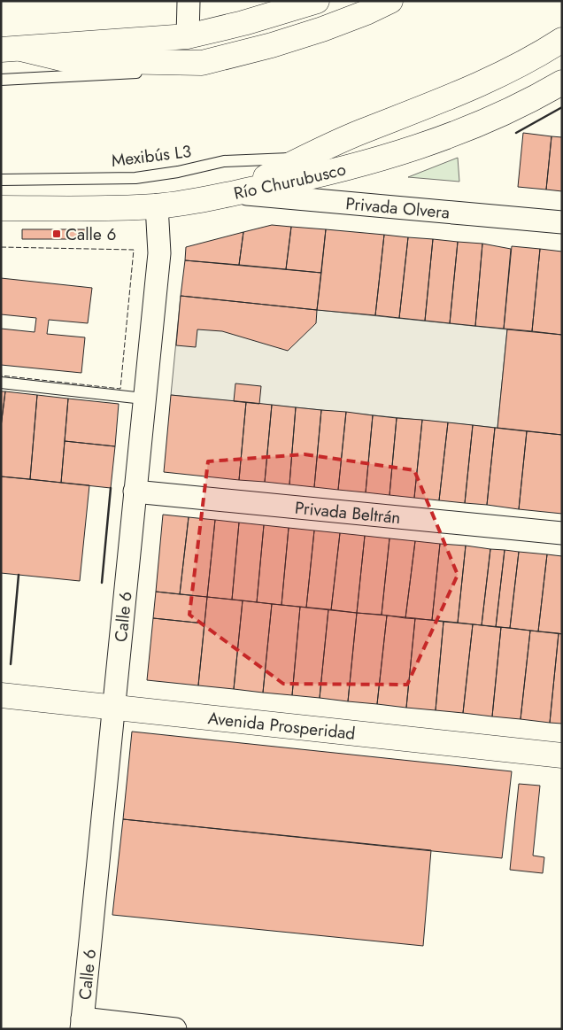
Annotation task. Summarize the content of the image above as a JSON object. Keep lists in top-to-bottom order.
{
  "streets": {
    "main road": ["Río Churubusco", "Avenida Prosperidad"],
    "street": ["Privada Olvera", "Privada Beltrán", "Calle 6"],
    "lane": ["Mexibús L3"]
  },
  "crossings": [
    ["Río Churubusco", "Privada Olvera"],
    ["Río Churubusco", "Calle 6"],
    ["Privada Beltrán", "Calle 6"],
    ["Calle 6", "Avenida Prosperidad"]
  ],
  "places": {
    "transit": ["Calle 6"]
  }
}
